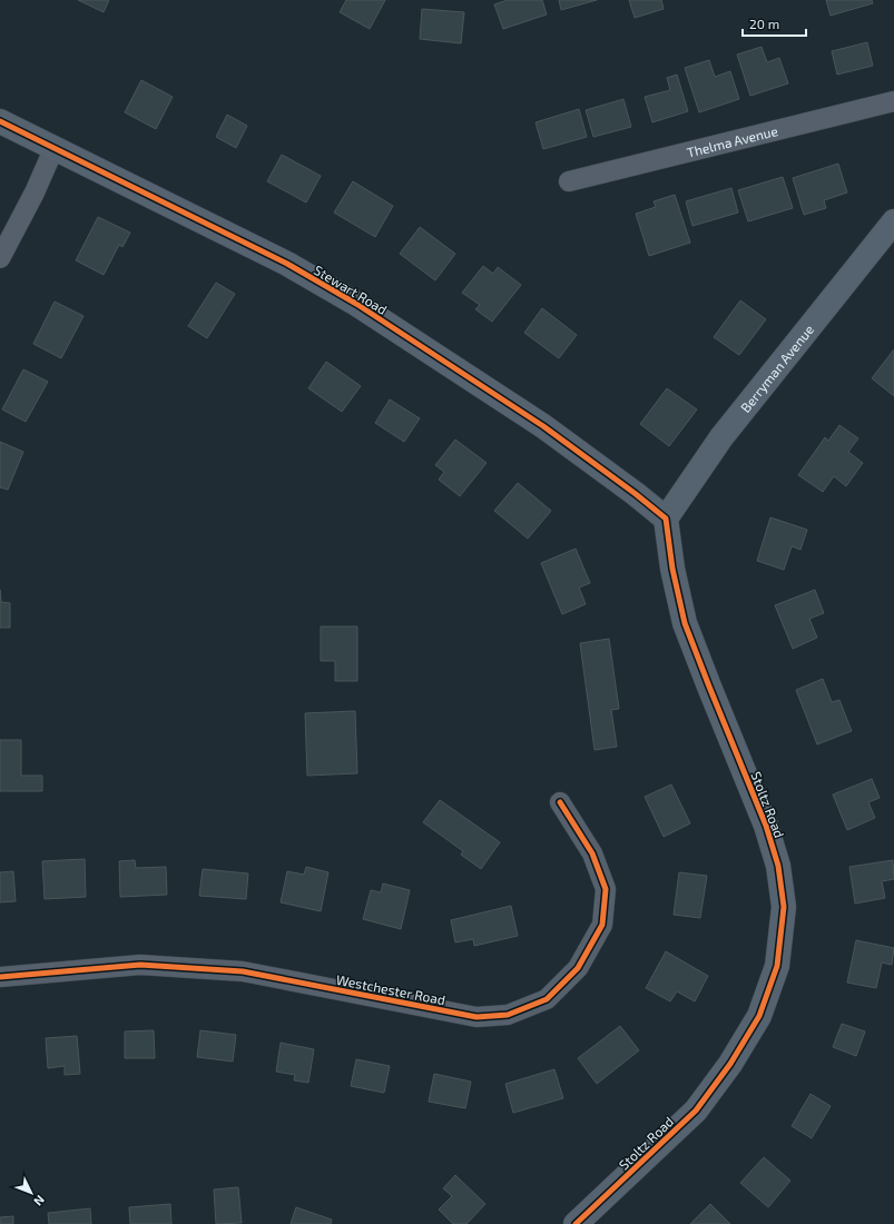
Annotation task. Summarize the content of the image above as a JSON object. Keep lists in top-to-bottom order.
{
  "streets": {
    "street": [
      "Thelma Avenue",
      "Stewart Road",
      "Berryman Avenue",
      "Stoltz Road",
      "Westchester Road"
    ]
  },
  "crossings": [
    ["Stewart Road", "Berryman Avenue"],
    ["Stewart Road", "Stoltz Road"],
    ["Berryman Avenue", "Stoltz Road"]
  ],
  "scale_bar": "20 m",
  "north": "bottom right"
}
